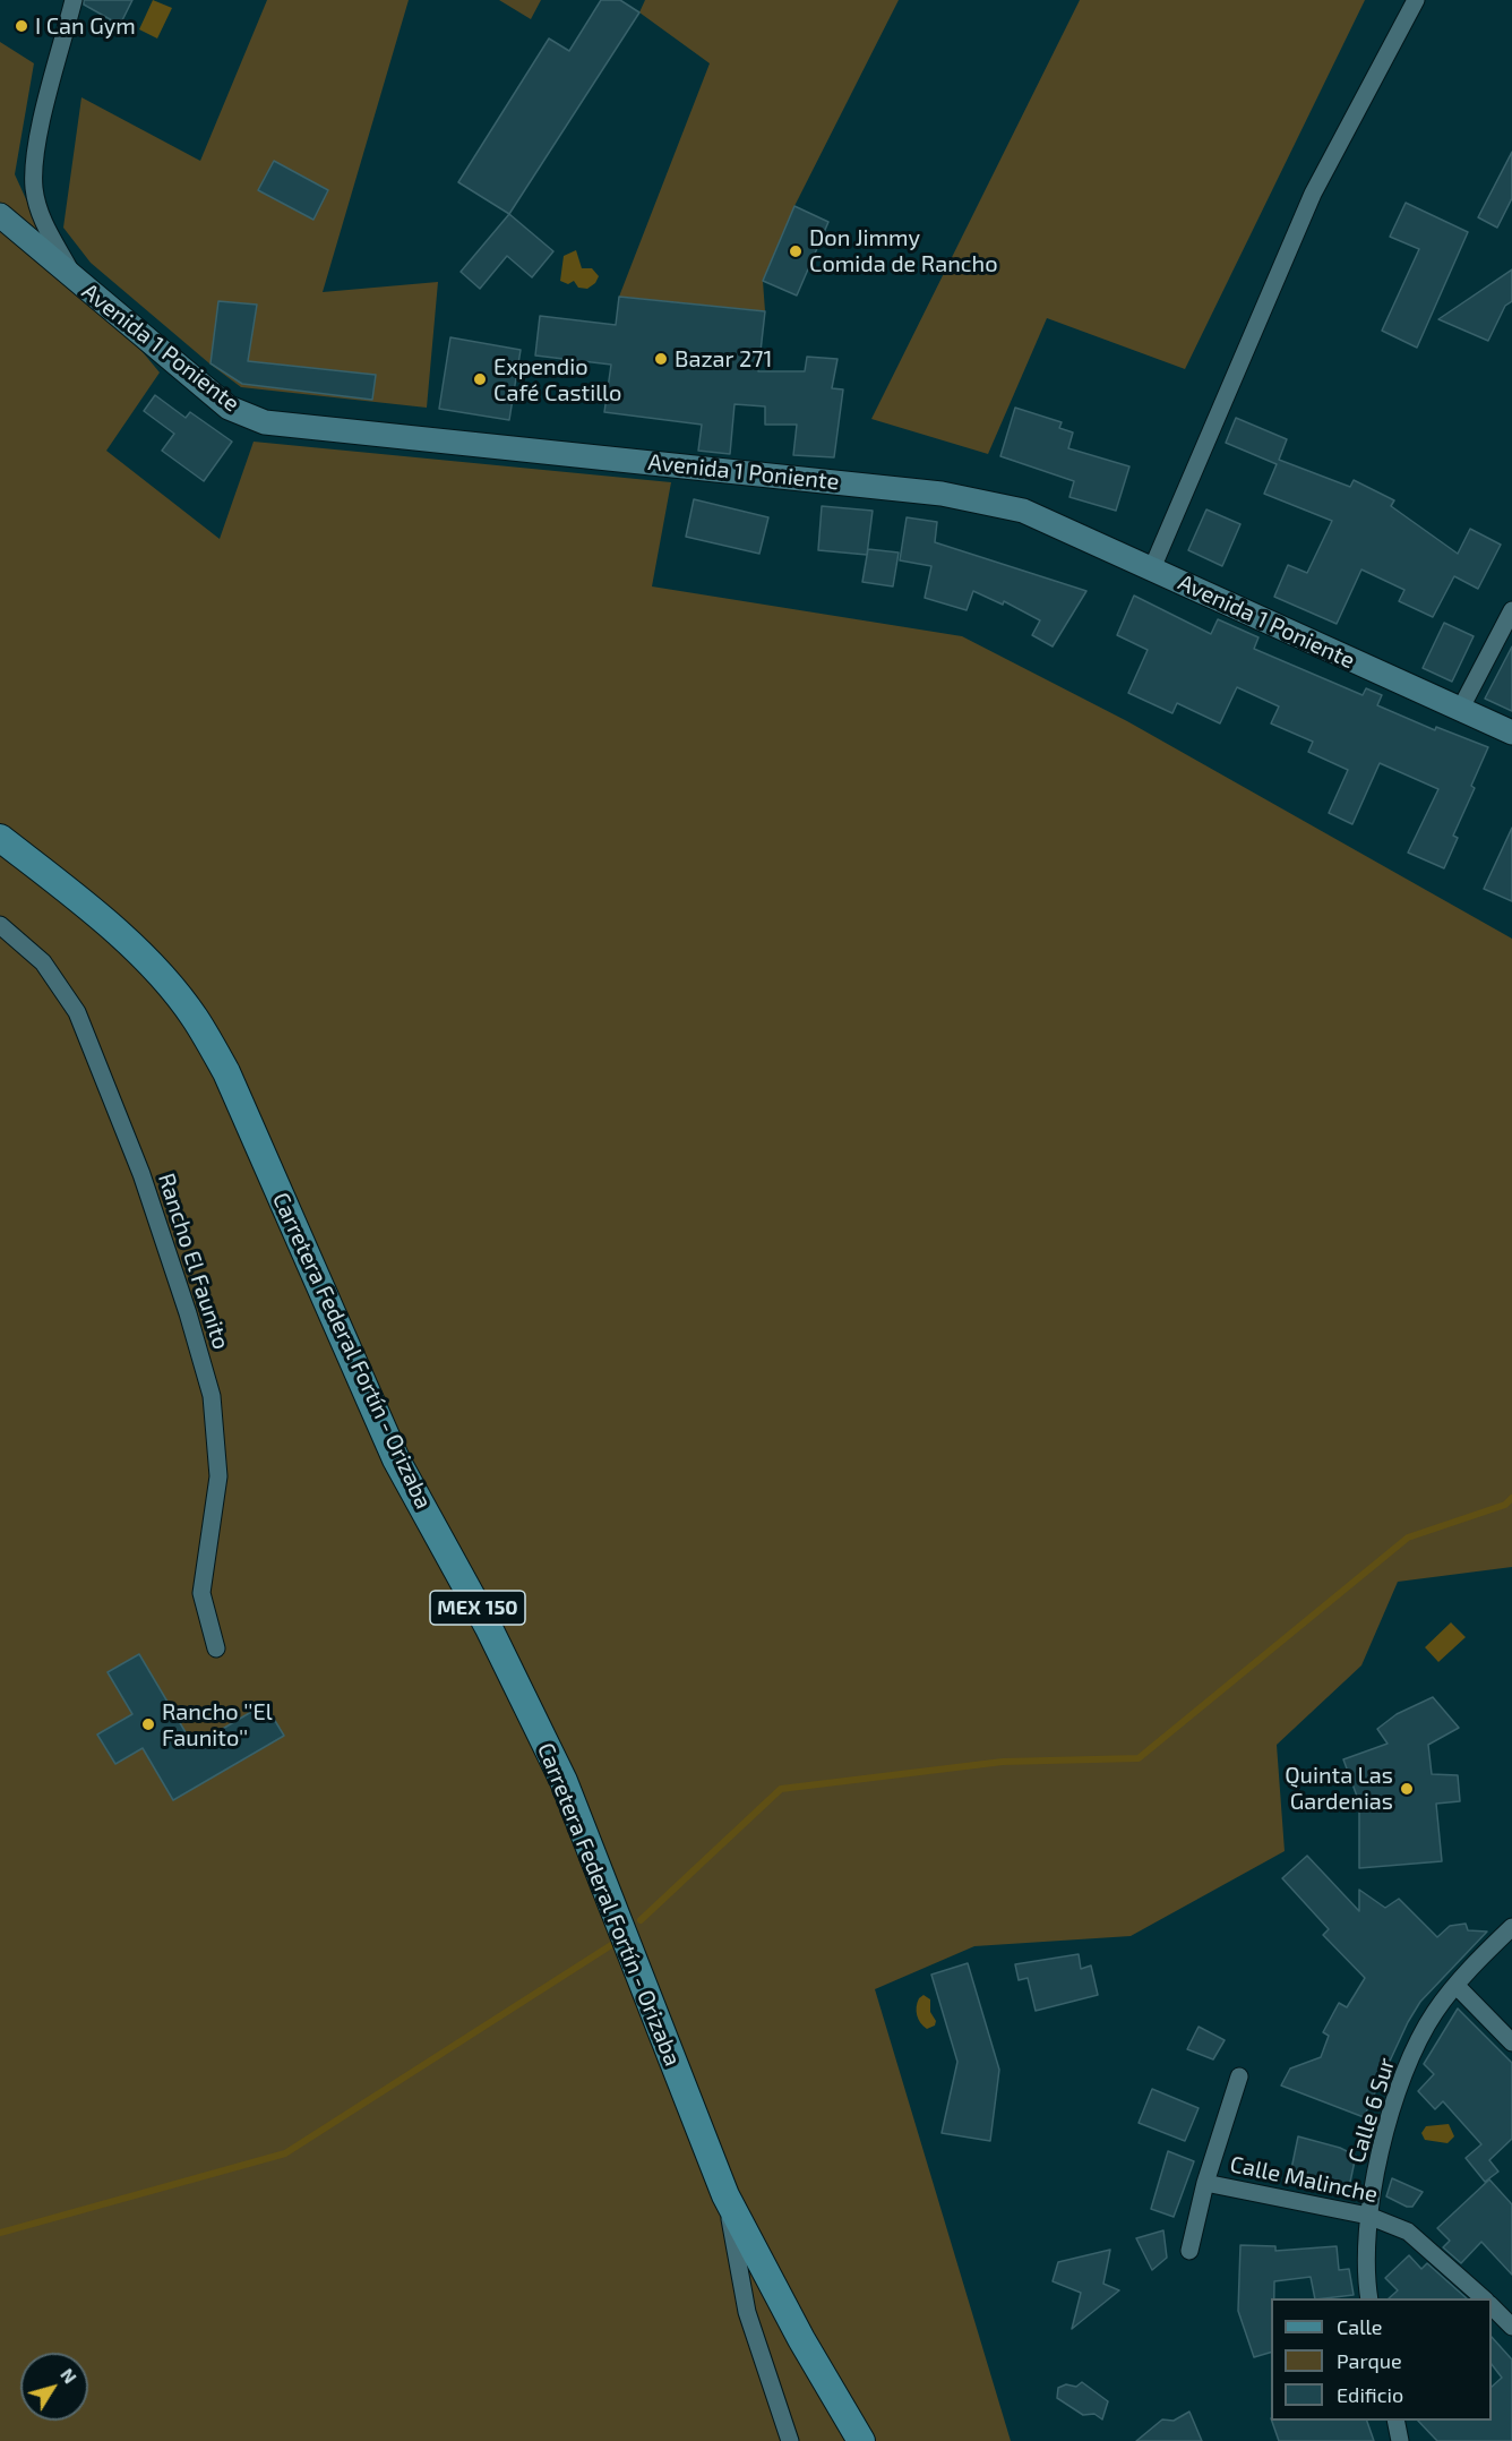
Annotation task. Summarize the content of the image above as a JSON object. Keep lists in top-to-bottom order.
{
  "streets": {
    "main road": ["Carretera Federal Fortín - Orizaba", "MEX 150"],
    "street": [
      "Avenida 1 Poniente",
      "Rancho El Faunito",
      "Calle 6 Sur",
      "Calle Malinche"
    ]
  },
  "crossings": [
    ["Calle 6 Sur", "Calle Malinche"]
  ],
  "places": [
    "I Can Gym",
    "Don Jimmy Comida de Rancho",
    "Bazar 271",
    "Expendio Café Castillo",
    "Rancho ''El Faunito''",
    "Quinta Las Gardenias"
  ],
  "legend": ["Calle", "Parque", "Edificio"],
  "north": "top right"
}
